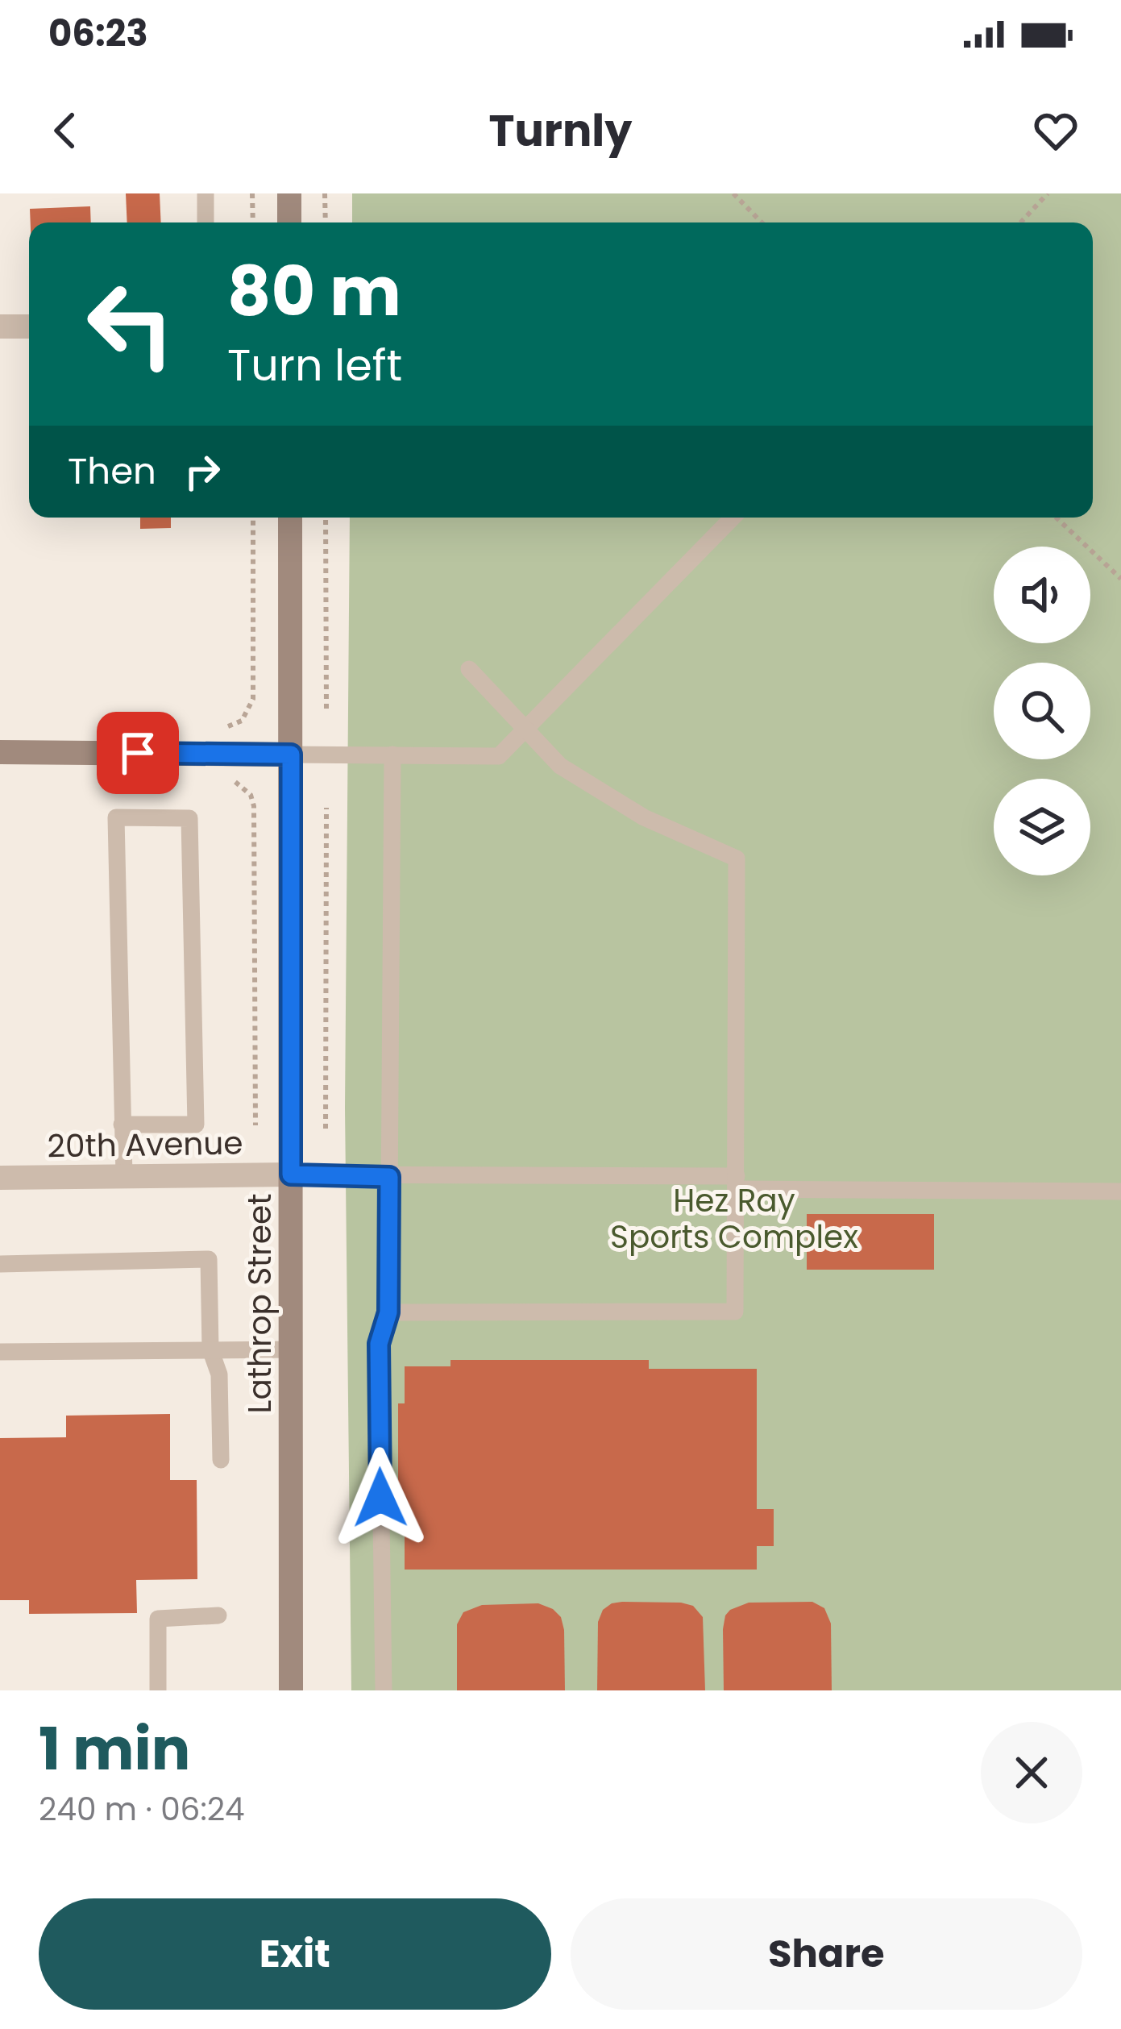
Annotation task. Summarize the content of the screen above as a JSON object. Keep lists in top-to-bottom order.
{
  "streets": {
    "main road": ["Lathrop Street"],
    "street": ["20th Avenue"]
  },
  "crossings": [
    ["20th Avenue", "Lathrop Street"]
  ],
  "parks": ["Hez Ray Sports Complex"],
  "page": {
    "status": "06:23",
    "header": "Turnly",
    "turn": ["80 m", "Turn left"],
    "then": "Then",
    "heading": ["1 min", "240 m · 06:24"],
    "buttons": ["Exit", "Share"]
  }
}
